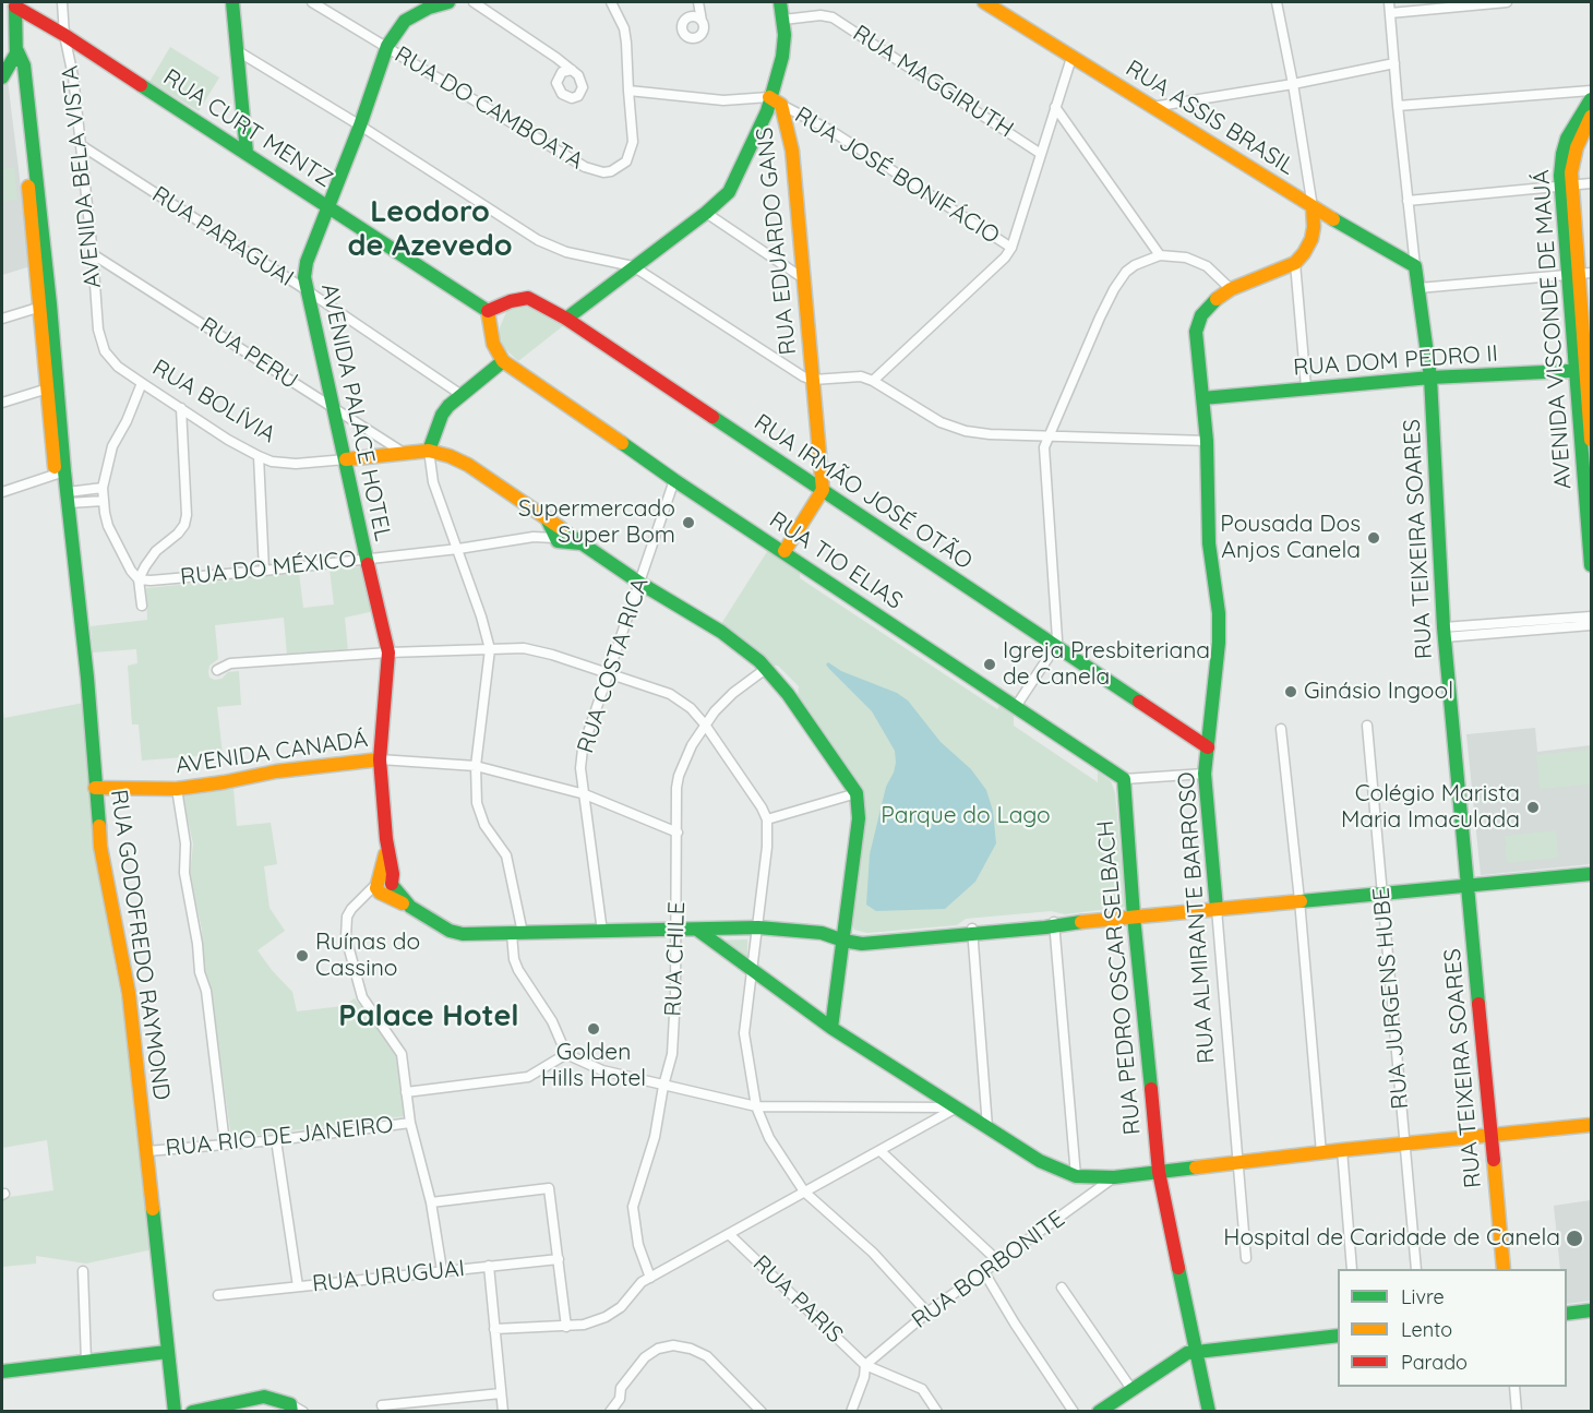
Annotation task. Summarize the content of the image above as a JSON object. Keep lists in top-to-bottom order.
{
  "streets": {
    "street": [
      "RUA MAGGIRUTH",
      "RUA DO CAMBOATA",
      "RUA ASSIS BRASIL",
      "RUA CURT MENTZ",
      "RUA JOSÉ BONIFÁCIO",
      "AVENIDA BELA VISTA",
      "RUA PARAGUAI",
      "RUA EDUARDO GANS",
      "AVENIDA VISCONDE DE MAUÁ",
      "RUA PERU",
      "RUA DOM PEDRO II",
      "RUA BOLÍVIA",
      "AVENIDA PALACE HOTEL",
      "RUA IRMÃO JOSÉ OTÃO",
      "RUA TEIXEIRA SOARES",
      "RUA TIO ELIAS",
      "RUA DO MÉXICO",
      "RUA COSTA RICA",
      "AVENIDA CANADÁ",
      "RUA ALMIRANTE BARROSO",
      "RUA GODOFREDO RAYMOND",
      "RUA CHILE",
      "RUA PEDRO OSCAR SELBACH",
      "RUA JURGENS HUBE",
      "RUA RIO DE JANEIRO",
      "RUA BORBONITE",
      "RUA URUGUAI",
      "RUA PARIS"
    ]
  },
  "crossings": [
    ["RUA DO CAMBOATA", "RUA EDUARDO GANS"],
    ["RUA DO CAMBOATA", "AVENIDA PALACE HOTEL"],
    ["RUA ASSIS BRASIL", "RUA TEIXEIRA SOARES"],
    ["RUA CURT MENTZ", "AVENIDA BELA VISTA"],
    ["RUA CURT MENTZ", "AVENIDA PALACE HOTEL"],
    ["RUA CURT MENTZ", "RUA IRMÃO JOSÉ OTÃO"],
    ["RUA CURT MENTZ", "RUA GODOFREDO RAYMOND"],
    ["RUA JOSÉ BONIFÁCIO", "RUA EDUARDO GANS"],
    ["AVENIDA BELA VISTA", "RUA PARAGUAI"],
    ["AVENIDA BELA VISTA", "RUA PERU"],
    ["AVENIDA BELA VISTA", "RUA BOLÍVIA"],
    ["RUA PARAGUAI", "AVENIDA PALACE HOTEL"],
    ["RUA EDUARDO GANS", "RUA IRMÃO JOSÉ OTÃO"],
    ["AVENIDA VISCONDE DE MAUÁ", "RUA DOM PEDRO II"],
    ["RUA PERU", "RUA BOLÍVIA"],
    ["RUA PERU", "AVENIDA PALACE HOTEL"],
    ["RUA DOM PEDRO II", "RUA TEIXEIRA SOARES"],
    ["RUA DOM PEDRO II", "RUA ALMIRANTE BARROSO"],
    ["RUA BOLÍVIA", "AVENIDA PALACE HOTEL"],
    ["AVENIDA PALACE HOTEL", "RUA DO MÉXICO"],
    ["AVENIDA PALACE HOTEL", "AVENIDA CANADÁ"],
    ["RUA IRMÃO JOSÉ OTÃO", "RUA ALMIRANTE BARROSO"],
    ["RUA TIO ELIAS", "RUA COSTA RICA"],
    ["RUA TIO ELIAS", "RUA PEDRO OSCAR SELBACH"],
    ["RUA COSTA RICA", "AVENIDA CANADÁ"],
    ["AVENIDA CANADÁ", "RUA GODOFREDO RAYMOND"],
    ["AVENIDA CANADÁ", "RUA CHILE"],
    ["RUA BORBONITE", "RUA PARIS"]
  ],
  "districts": ["Leodoro de Azevedo", "Palace Hotel"],
  "parks": ["Parque do Lago"],
  "places": [
    "Supermercado Super Bom",
    "Pousada Dos Anjos Canela",
    "Igreja Presbiteriana de Canela",
    "Ginásio Ingool",
    "Colégio Marista Maria Imaculada",
    "Ruínas do Cassino",
    "Golden Hills Hotel",
    "Hospital de Caridade de Canela"
  ],
  "legend": ["Livre", "Lento", "Parado"]
}
